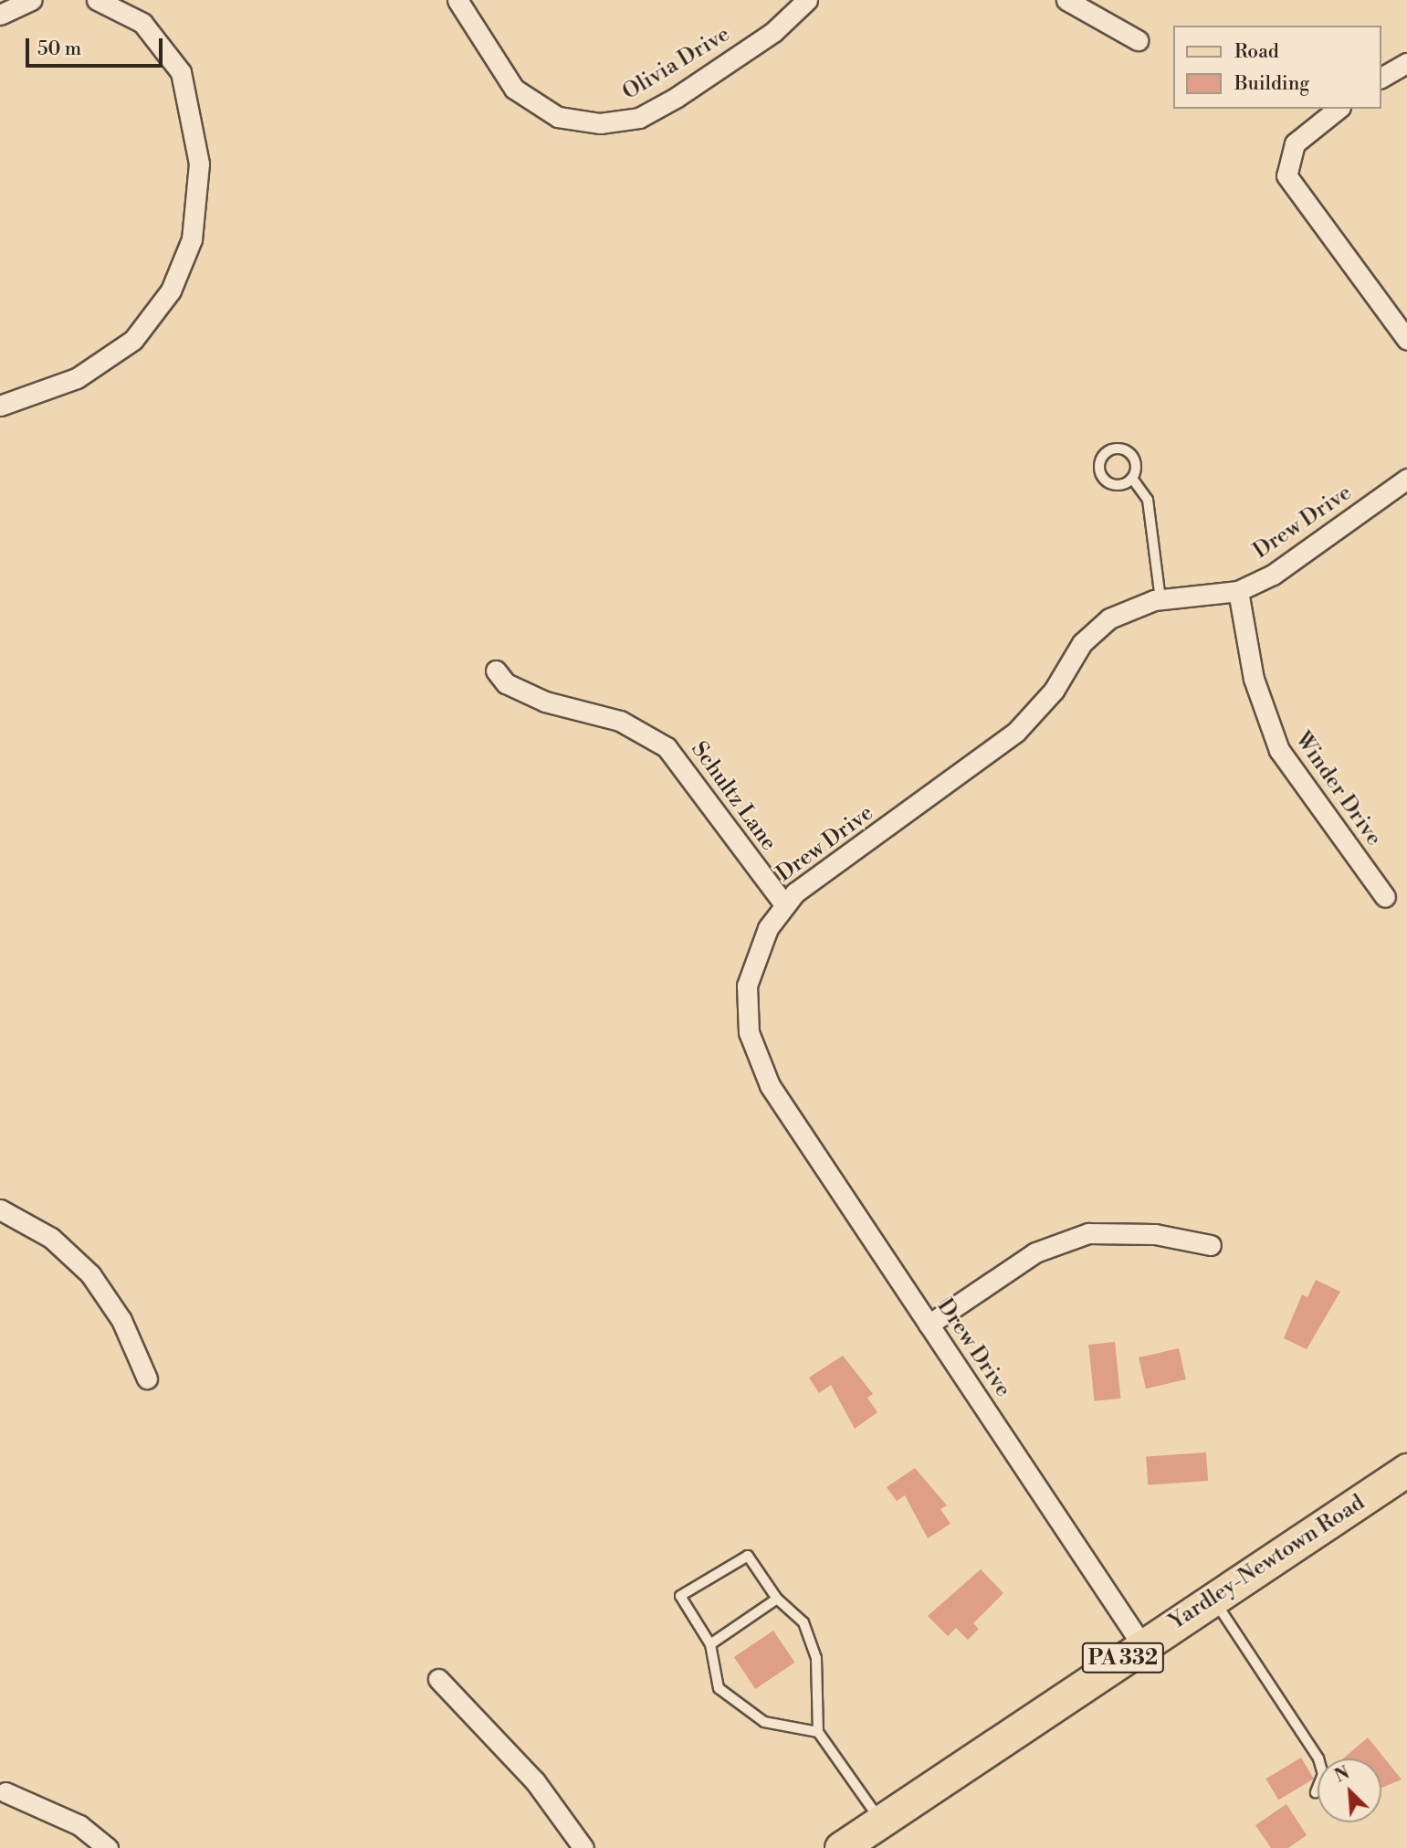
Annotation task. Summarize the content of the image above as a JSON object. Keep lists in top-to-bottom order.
{
  "streets": {
    "main road": ["Yardley-Newtown Road", "PA 332"],
    "street": [
      "Olivia Drive",
      "Drew Drive",
      "Winder Drive",
      "Schultz Lane"
    ]
  },
  "crossings": [
    ["Drew Drive", "Winder Drive"],
    ["Drew Drive", "Schultz Lane"],
    ["Drew Drive", "Yardley-Newtown Road"]
  ],
  "legend": ["Road", "Building"],
  "scale_bar": "50 m",
  "north": "top left"
}
